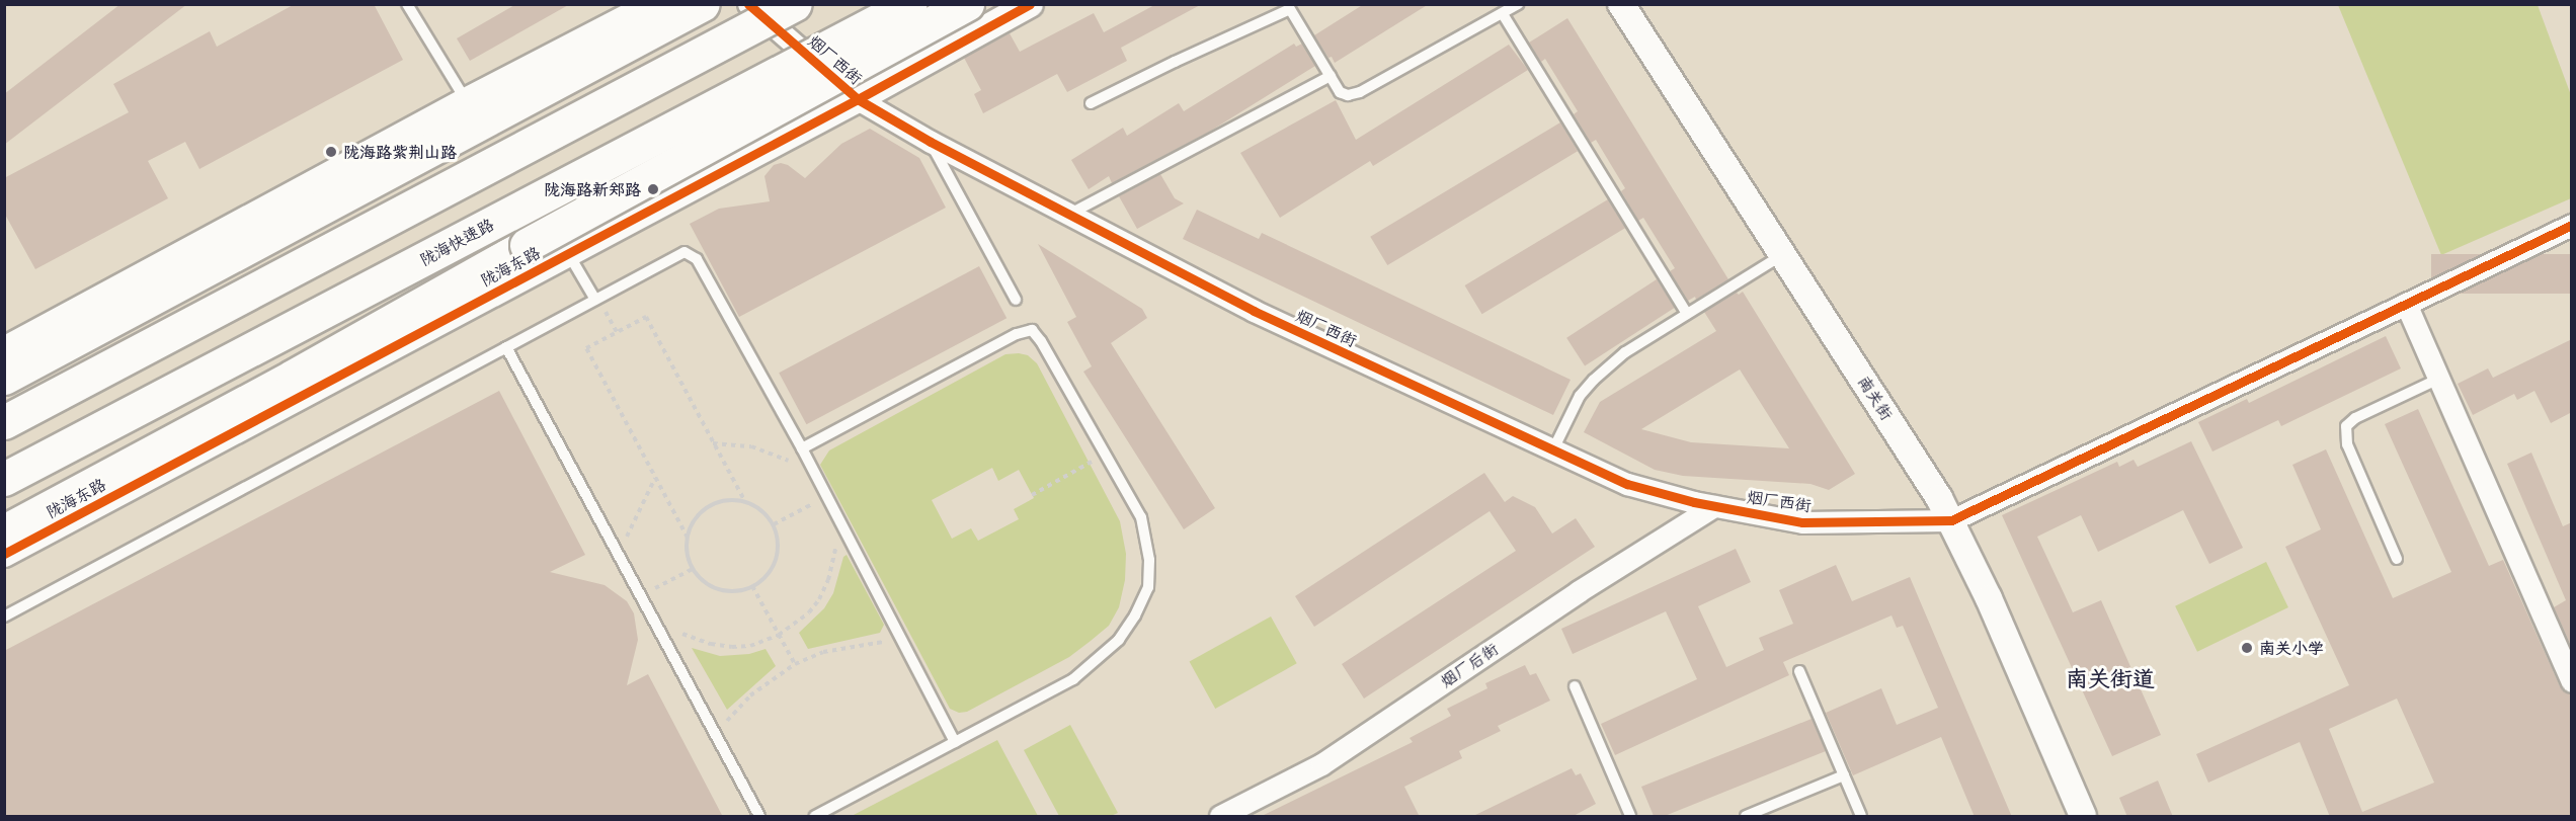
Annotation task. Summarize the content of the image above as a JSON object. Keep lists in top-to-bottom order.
{
  "streets": {
    "highway": ["陇海快速路"],
    "street": [
      "烟厂西街",
      "陇海东路",
      "南关街",
      "烟厂后街"
    ]
  },
  "crossings": [
    ["烟厂西街", "陇海东路"],
    ["烟厂西街", "南关街"],
    ["烟厂西街", "烟厂后街"]
  ],
  "districts": ["南关街道"],
  "places": ["陇海路紫荆山路", "陇海路新郑路", "南关小学"]
}
